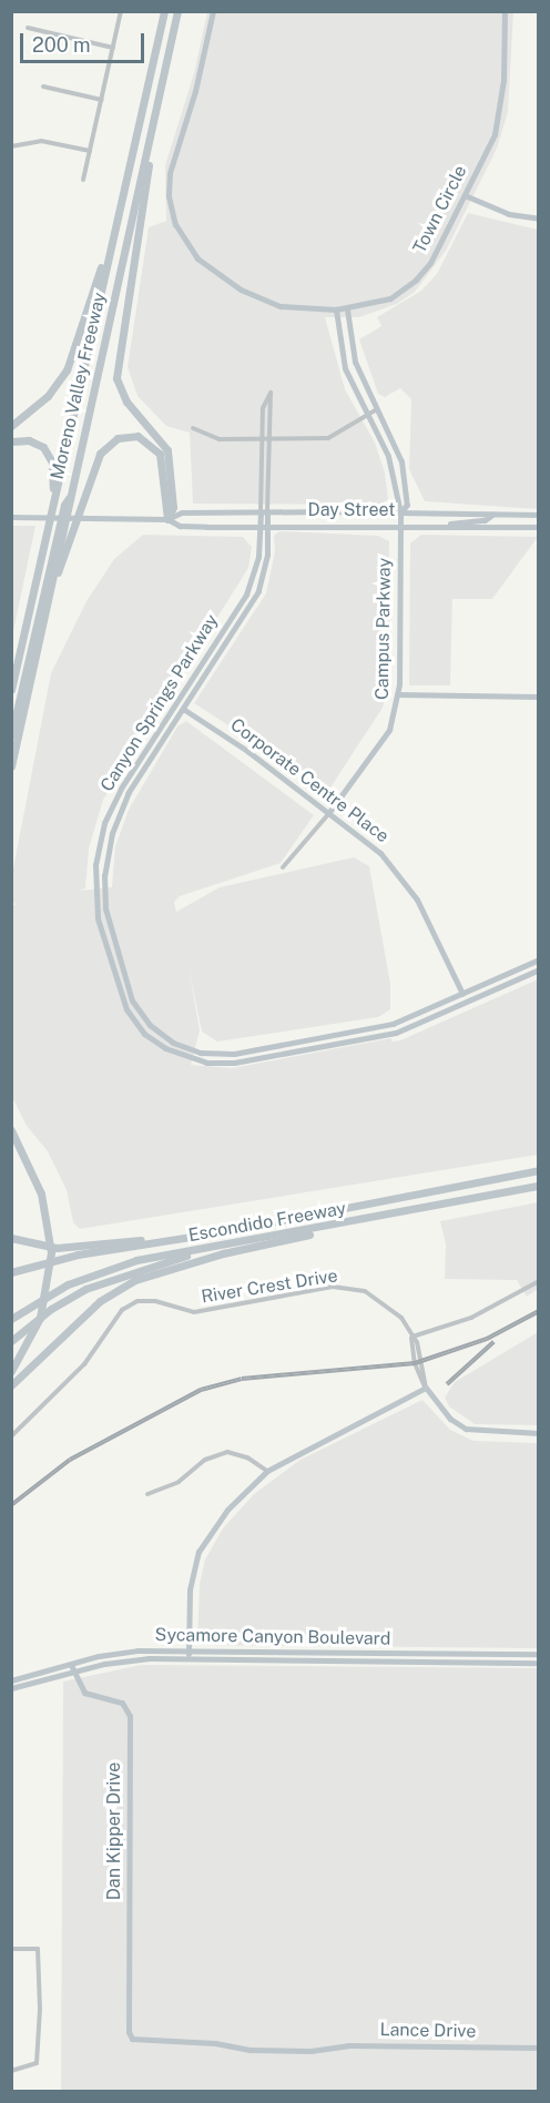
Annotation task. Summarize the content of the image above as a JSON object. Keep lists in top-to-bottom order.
{
  "streets": {
    "highway": ["Moreno Valley Freeway", "Escondido Freeway"],
    "street": [
      "Town Circle",
      "Day Street",
      "Campus Parkway",
      "Canyon Springs Parkway",
      "Corporate Centre Place",
      "River Crest Drive",
      "Sycamore Canyon Boulevard",
      "Dan Kipper Drive",
      "Lance Drive"
    ]
  },
  "crossings": [
    ["Town Circle", "Campus Parkway"],
    ["Day Street", "Campus Parkway"],
    ["Day Street", "Canyon Springs Parkway"],
    ["Campus Parkway", "Corporate Centre Place"],
    ["Canyon Springs Parkway", "Corporate Centre Place"],
    ["Sycamore Canyon Boulevard", "Dan Kipper Drive"],
    ["Dan Kipper Drive", "Lance Drive"]
  ],
  "scale_bar": "200 m"
}
